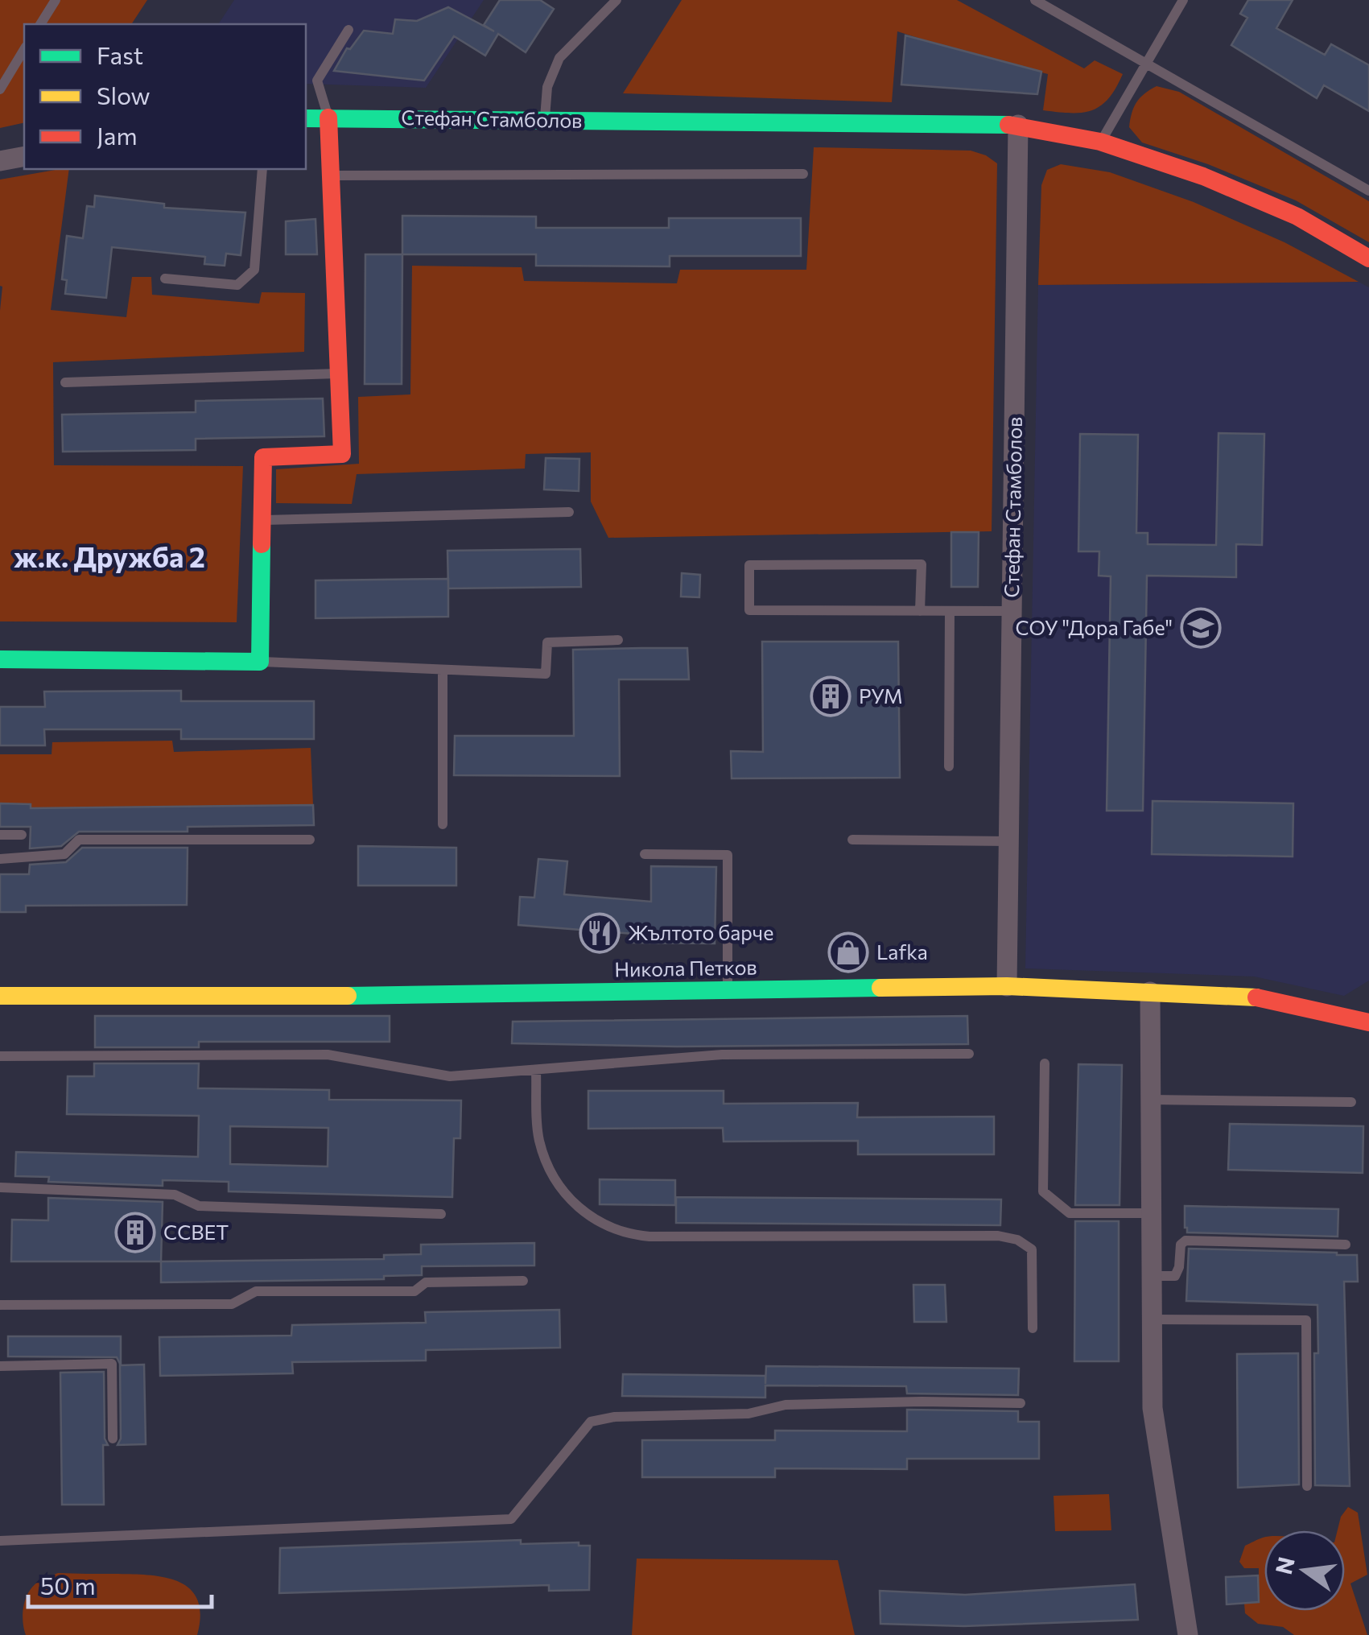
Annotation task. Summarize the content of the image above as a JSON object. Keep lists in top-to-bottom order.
{
  "streets": {
    "street": ["Стефан Стамболов", "Никола Петков"]
  },
  "crossings": [
    ["Стефан Стамболов", "Никола Петков"]
  ],
  "districts": ["ж.к. Дружба 2"],
  "places": {
    "school or university": ["СОУ \"Дора Габе\""],
    "building": ["РУМ", "ССВЕТ"],
    "restaurant": ["Жълтото барче"],
    "shop": ["Lafka"]
  },
  "legend": ["Fast", "Slow", "Jam"],
  "scale_bar": "50 m",
  "north": "left"
}
